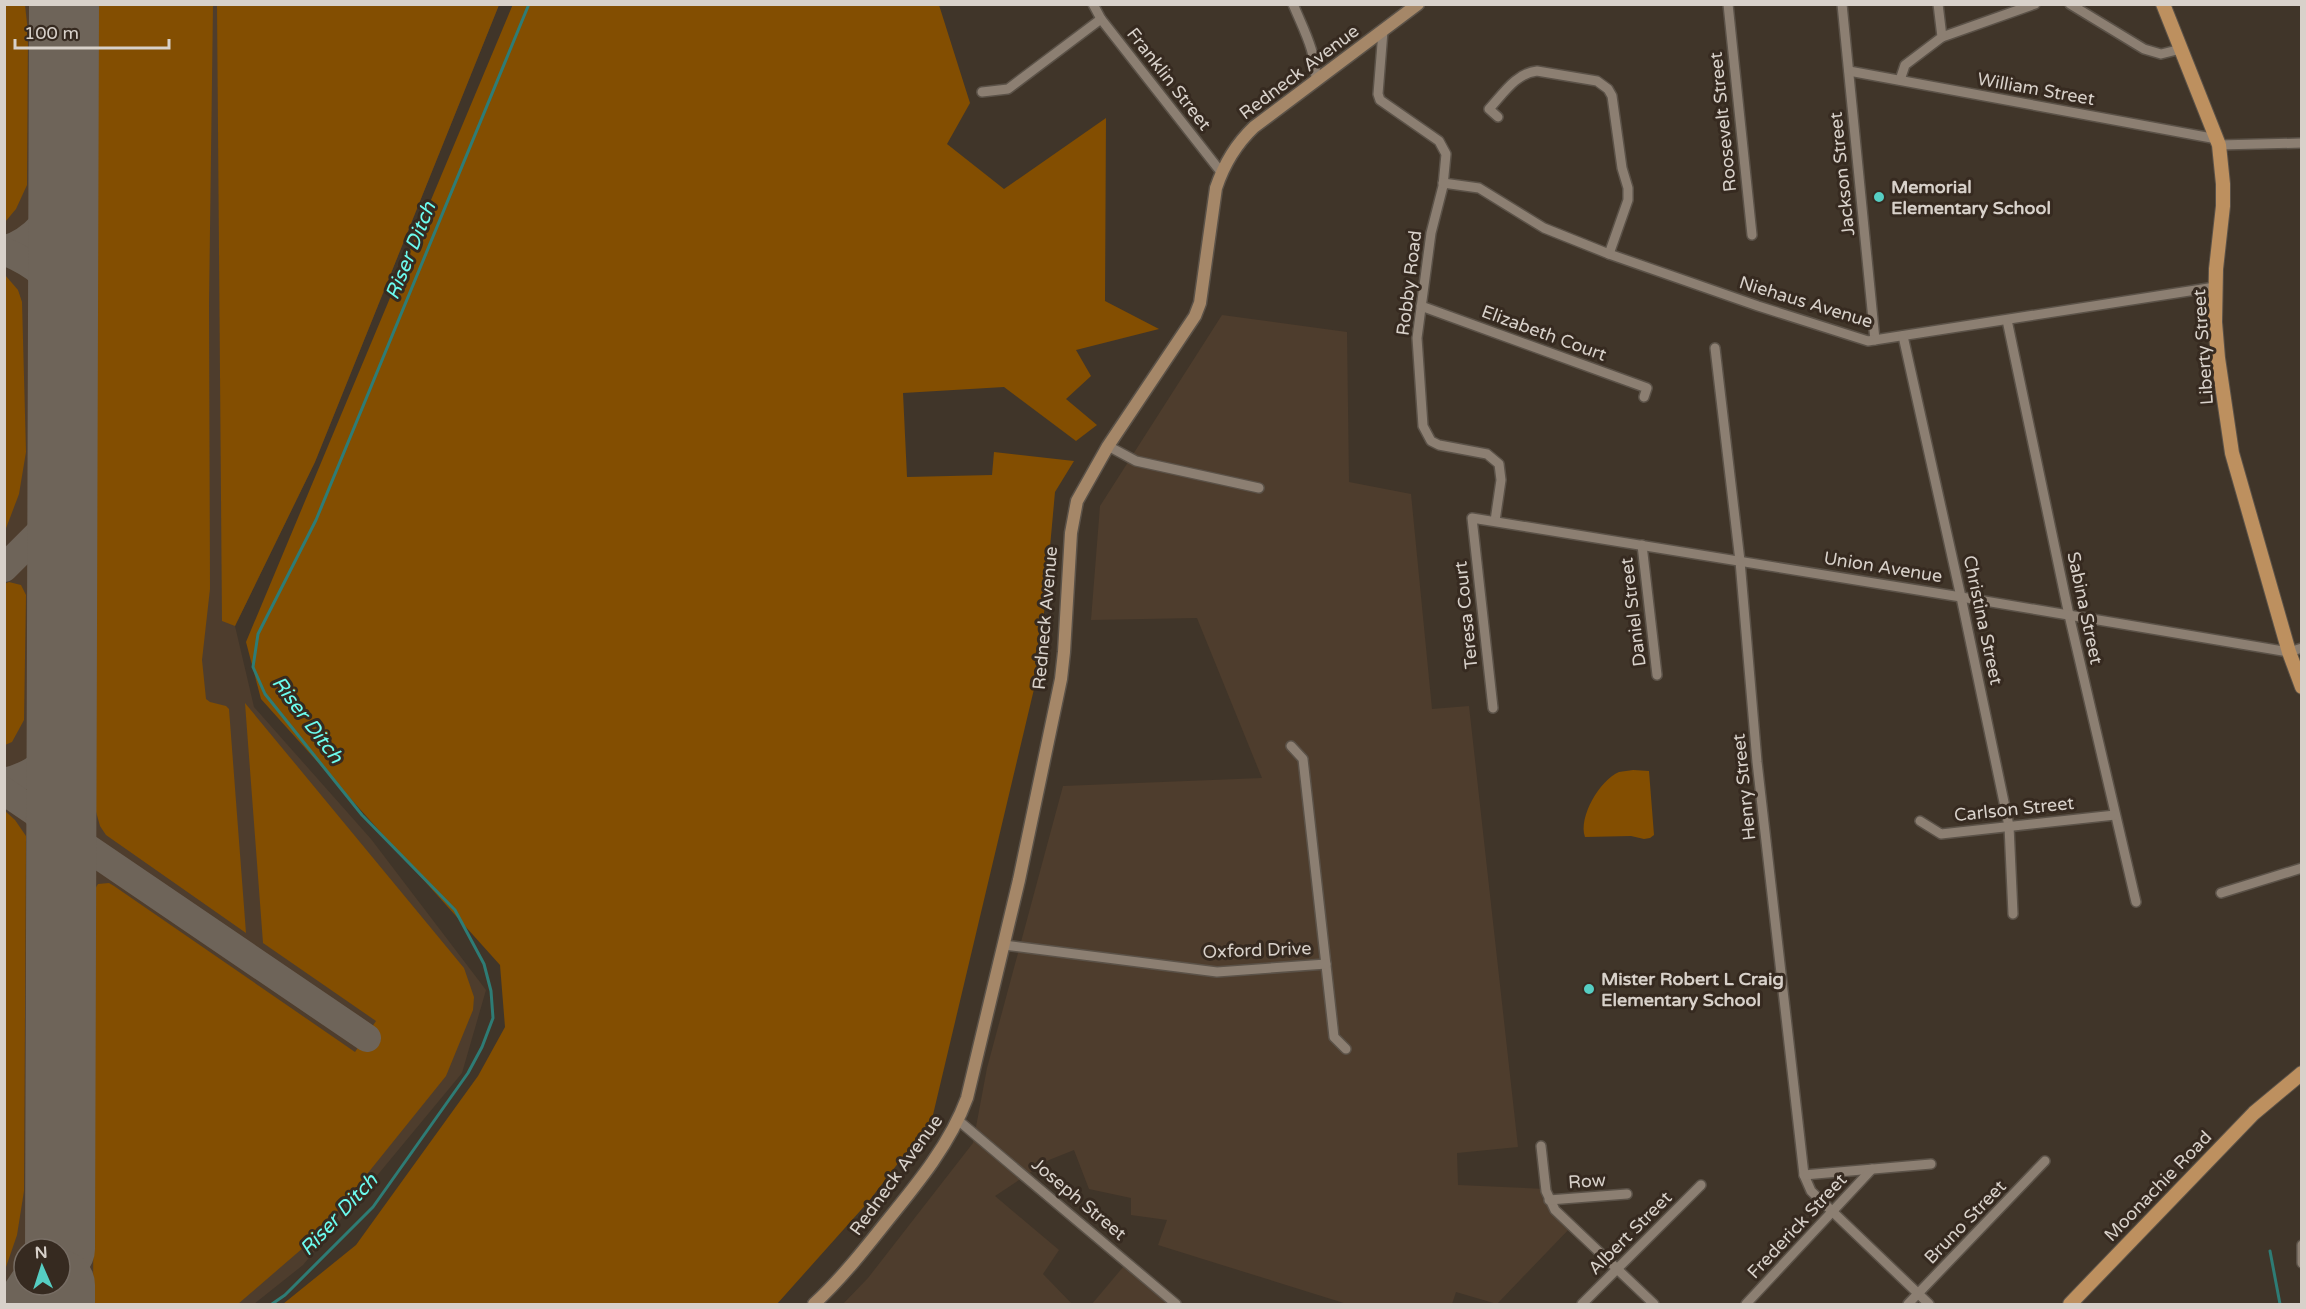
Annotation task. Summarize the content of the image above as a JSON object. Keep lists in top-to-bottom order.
{
  "streets": {
    "main road": ["Liberty Street", "Moonachie Road"],
    "street": [
      "Redneck Avenue",
      "Franklin Street",
      "William Street",
      "Roosevelt Street",
      "Jackson Street",
      "Robby Road",
      "Niehaus Avenue",
      "Elizabeth Court",
      "Union Avenue",
      "Sabina Street",
      "Daniel Street",
      "Teresa Court",
      "Christina Street",
      "Henry Street",
      "Carlson Street",
      "Oxford Drive",
      "Row",
      "Joseph Street",
      "Bruno Street",
      "Frederick Street",
      "Albert Street"
    ]
  },
  "crossings": [
    ["Redneck Avenue", "Franklin Street"],
    ["Redneck Avenue", "Robby Road"],
    ["Redneck Avenue", "Oxford Drive"],
    ["Redneck Avenue", "Joseph Street"],
    ["William Street", "Jackson Street"],
    ["William Street", "Liberty Street"],
    ["Jackson Street", "Niehaus Avenue"],
    ["Robby Road", "Niehaus Avenue"],
    ["Robby Road", "Elizabeth Court"],
    ["Robby Road", "Union Avenue"],
    ["Niehaus Avenue", "Liberty Street"],
    ["Niehaus Avenue", "Sabina Street"],
    ["Niehaus Avenue", "Christina Street"],
    ["Liberty Street", "Union Avenue"],
    ["Union Avenue", "Sabina Street"],
    ["Union Avenue", "Daniel Street"],
    ["Union Avenue", "Teresa Court"],
    ["Union Avenue", "Christina Street"],
    ["Union Avenue", "Henry Street"],
    ["Sabina Street", "Carlson Street"],
    ["Christina Street", "Carlson Street"],
    ["Henry Street", "Bruno Street"],
    ["Henry Street", "Frederick Street"]
  ],
  "water": ["Riser Ditch"],
  "places": ["Memorial Elementary School", "Mister Robert L Craig Elementary School"],
  "scale_bar": "100 m",
  "north": "top"
}
